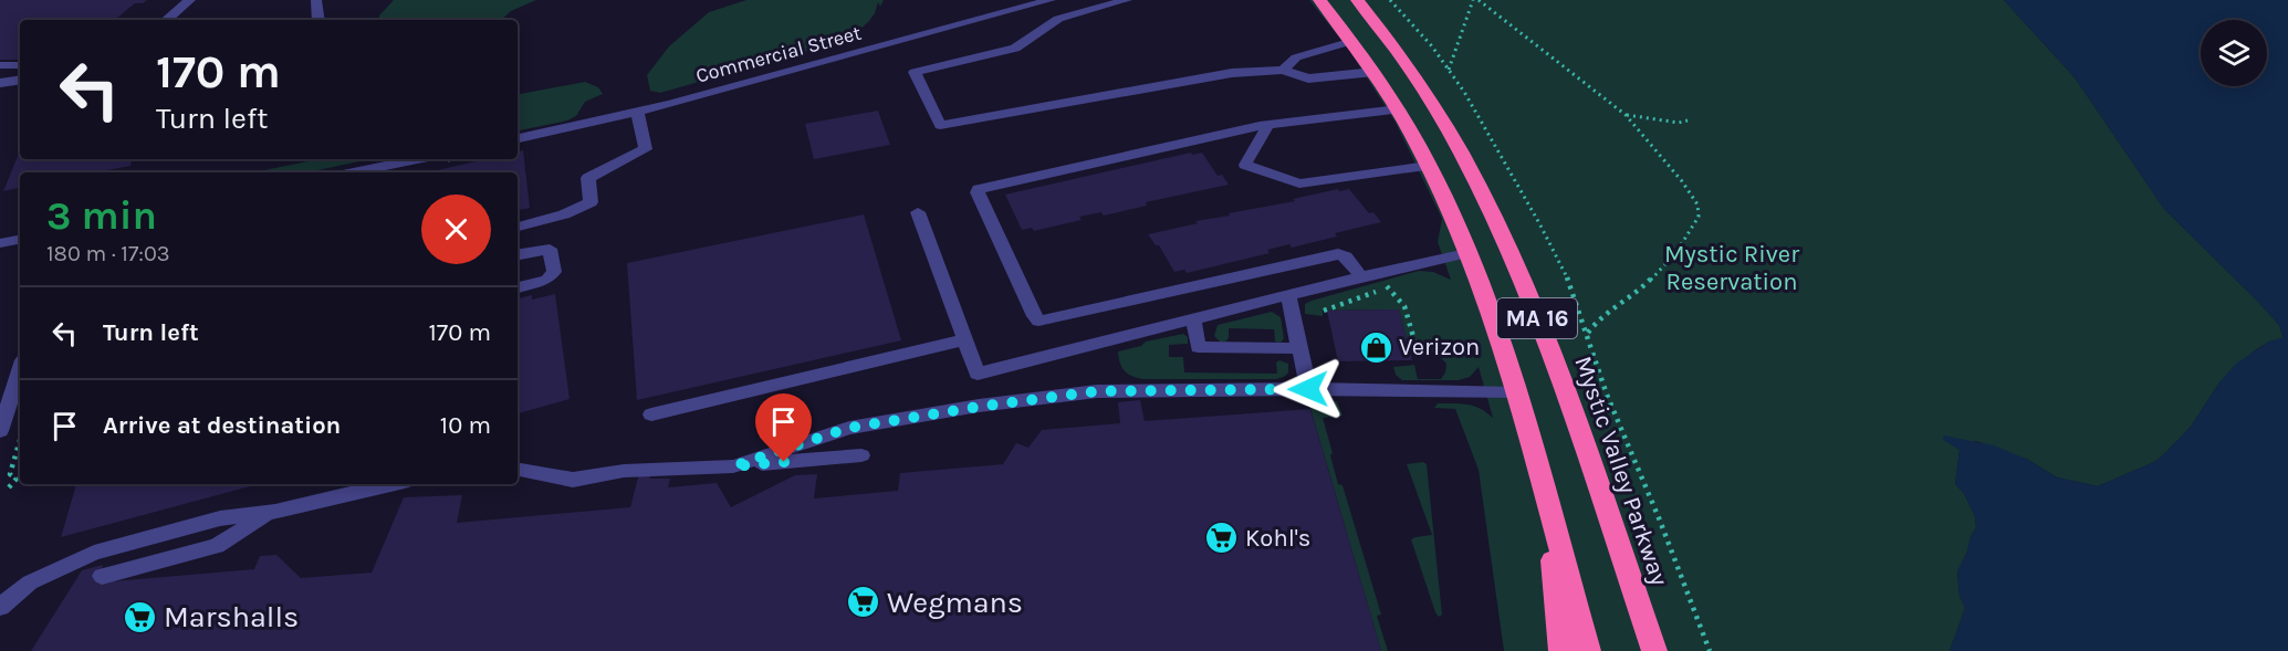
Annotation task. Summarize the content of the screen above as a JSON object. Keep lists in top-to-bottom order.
{
  "streets": {
    "highway": ["MA 16", "Mystic Valley Parkway"],
    "street": ["Commercial Street"]
  },
  "parks": ["Mystic River Reservation"],
  "places": {
    "shop": ["Verizon"],
    "supermarket": ["Kohl's", "Wegmans", "Marshalls"]
  },
  "page": {
    "turn": ["170 m", "Turn left"],
    "heading": ["3 min", "180 m · 17:03"],
    "list": [
      {
        "name": "Turn left",
        "value": "170 m"
      },
      {
        "name": "Arrive at destination",
        "value": "10 m"
      }
    ]
  }
}
